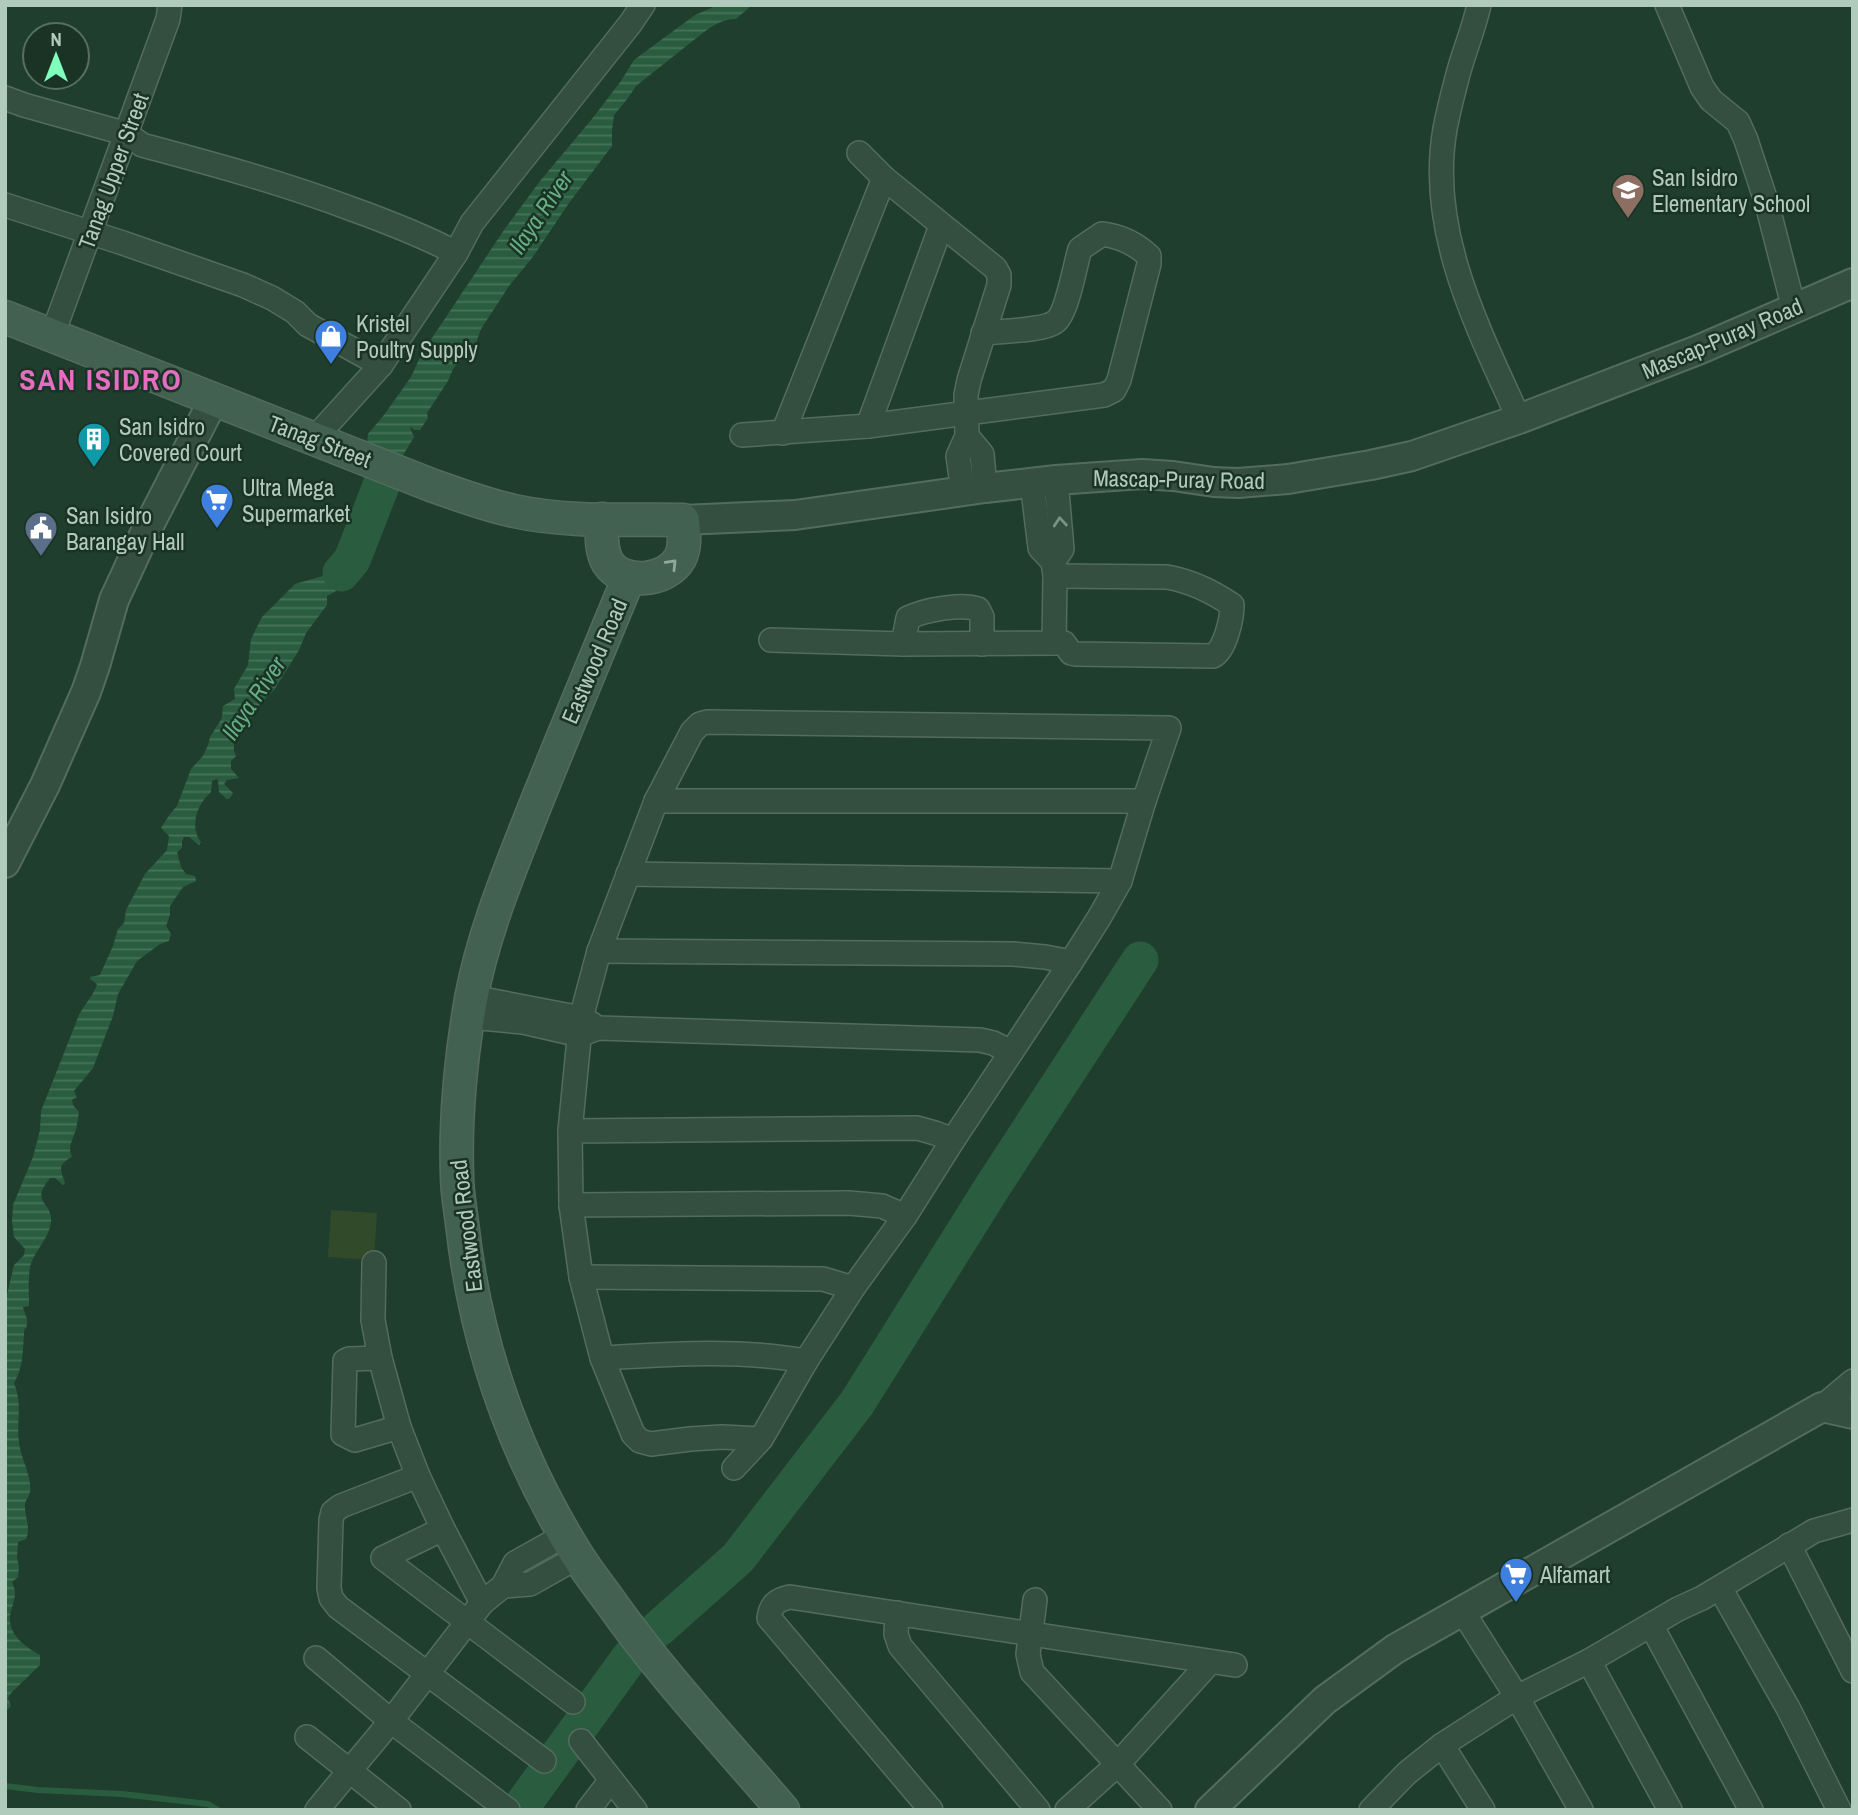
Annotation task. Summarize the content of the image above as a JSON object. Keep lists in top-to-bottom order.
{
  "streets": {
    "main road": ["Tanag Street", "Eastwood Road"],
    "street": ["Tanag Upper Street", "Mascap-Puray Road"]
  },
  "crossings": [
    ["Tanag Upper Street", "Tanag Street"],
    ["Mascap-Puray Road", "Tanag Street"],
    ["Mascap-Puray Road", "Eastwood Road"],
    ["Tanag Street", "Eastwood Road"]
  ],
  "districts": ["SAN ISIDRO"],
  "water": ["Ilaya River"],
  "places": {
    "school or university": ["San Isidro Elementary School"],
    "shop": ["Kristel Poultry Supply"],
    "building": ["San Isidro Covered Court"],
    "supermarket": ["Ultra Mega Supermarket", "Alfamart"],
    "public building": ["San Isidro Barangay Hall"]
  },
  "north": "top"
}
